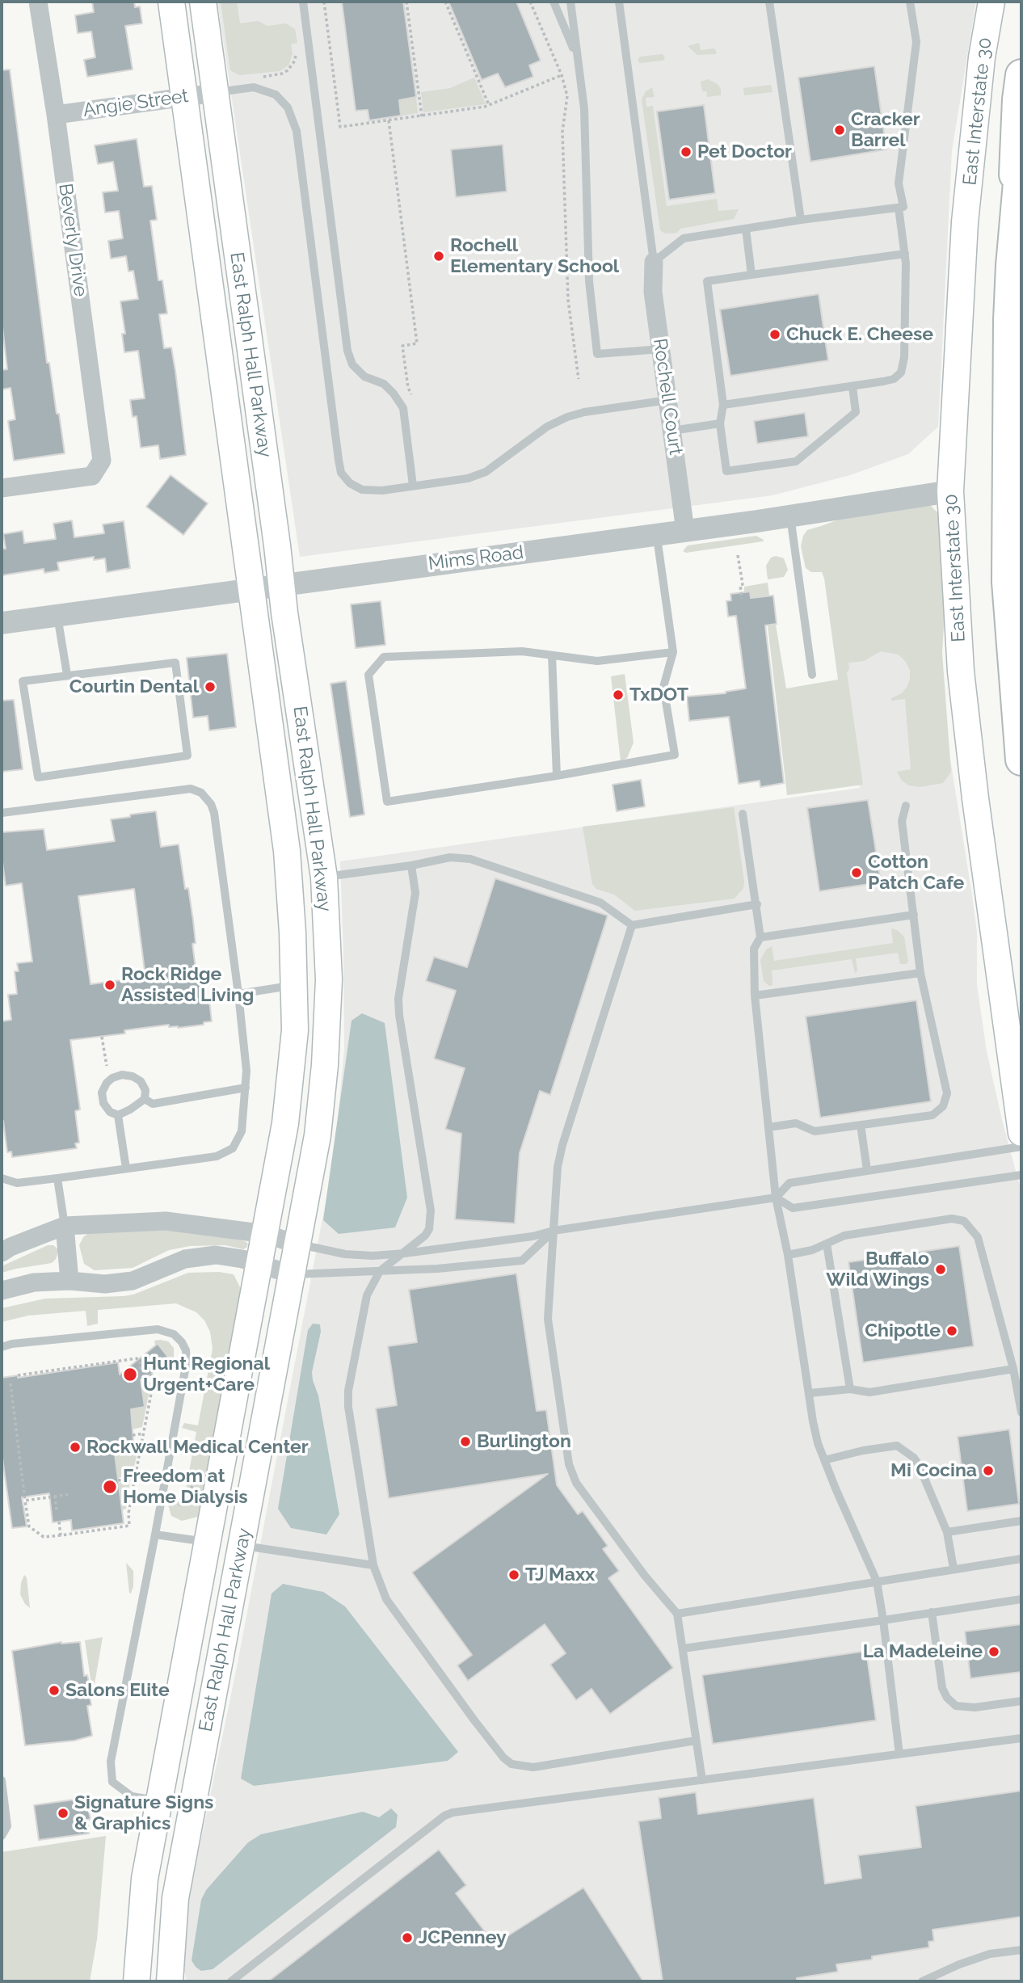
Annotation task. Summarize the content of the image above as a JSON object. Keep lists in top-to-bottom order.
{
  "streets": {
    "main road": ["East Interstate 30", "East Ralph Hall Parkway"],
    "street": [
      "Angie Street",
      "Beverly Drive",
      "Rochell Court",
      "Mims Road"
    ]
  },
  "crossings": [
    ["Angie Street", "Beverly Drive"],
    ["Angie Street", "East Ralph Hall Parkway"],
    ["East Interstate 30", "Mims Road"],
    ["East Ralph Hall Parkway", "Mims Road"],
    ["Rochell Court", "Mims Road"]
  ],
  "places": [
    "Cracker Barrel",
    "Pet Doctor",
    "Rochell Elementary School",
    "Chuck E. Cheese",
    "Courtin Dental",
    "TxDOT",
    "Cotton Patch Cafe",
    "Rock Ridge Assisted Living",
    "Buffalo Wild Wings",
    "Chipotle",
    "Hunt Regional Urgent+Care",
    "Burlington",
    "Rockwall Medical Center",
    "Mi Cocina",
    "Freedom at Home Dialysis",
    "TJ Maxx",
    "La Madeleine",
    "Salons Elite",
    "Signature Signs & Graphics",
    "JCPenney"
  ]
}
